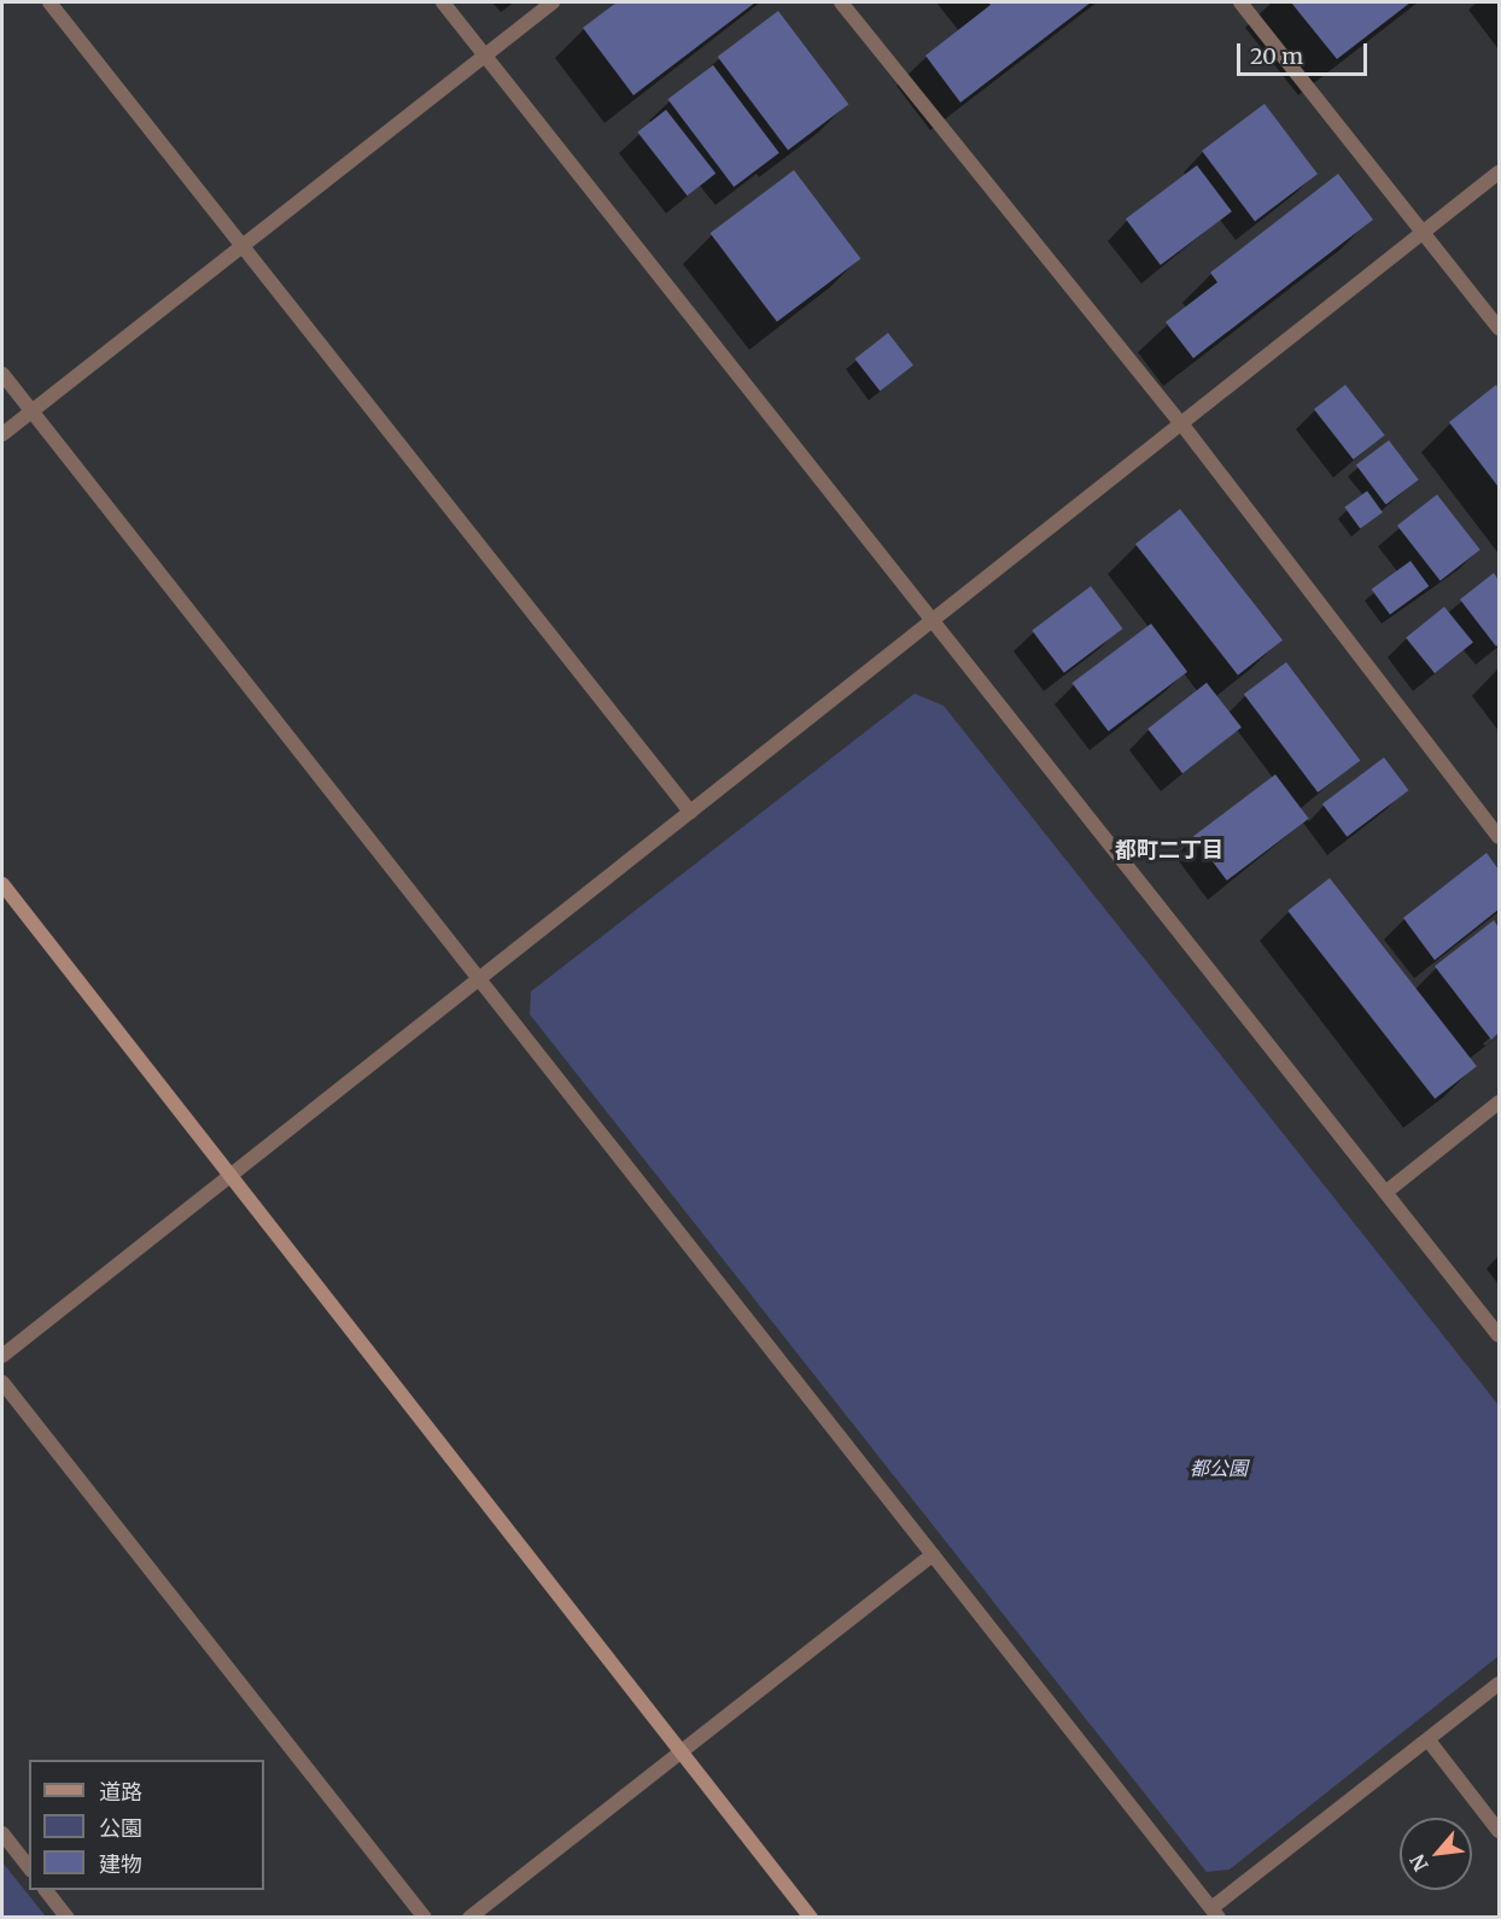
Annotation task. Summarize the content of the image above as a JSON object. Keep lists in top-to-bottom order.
{
  "districts": ["都町二丁目"],
  "parks": ["都公園"],
  "legend": ["道路", "公園", "建物"],
  "scale_bar": "20 m",
  "north": "bottom left"
}
